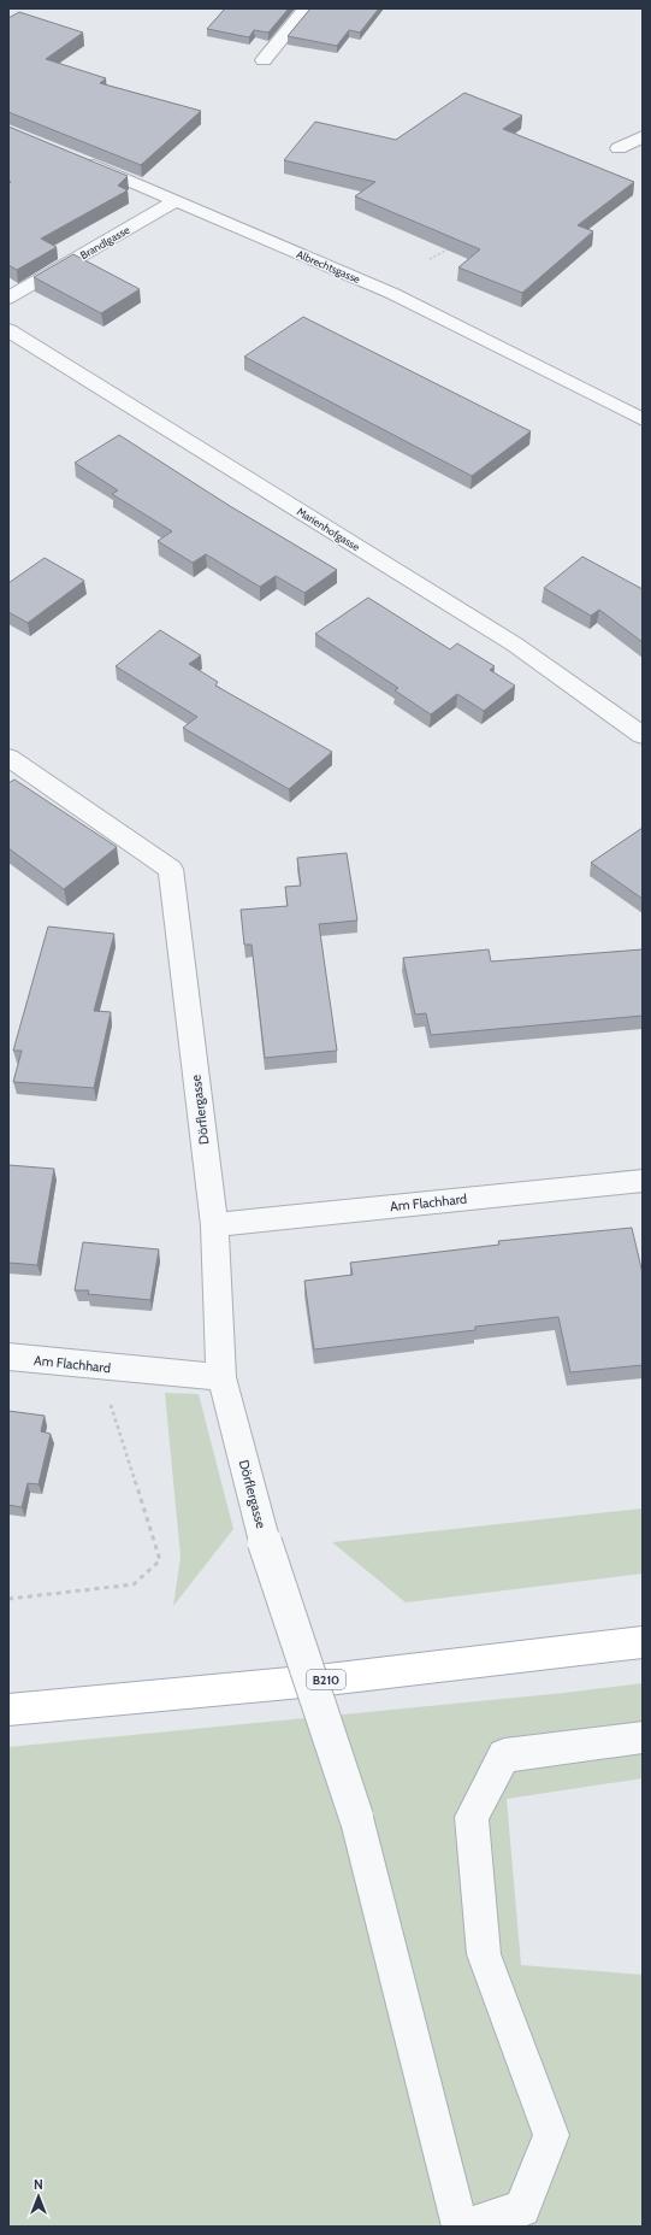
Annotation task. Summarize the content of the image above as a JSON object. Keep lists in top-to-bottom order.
{
  "streets": {
    "main road": ["B210"],
    "street": [
      "Brandlgasse",
      "Albrechtsgasse",
      "Marienhofgasse",
      "Dörflergasse",
      "Am Flachhard"
    ]
  },
  "crossings": [
    ["Brandlgasse", "Albrechtsgasse"],
    ["Dörflergasse", "Am Flachhard"]
  ],
  "north": "top"
}
